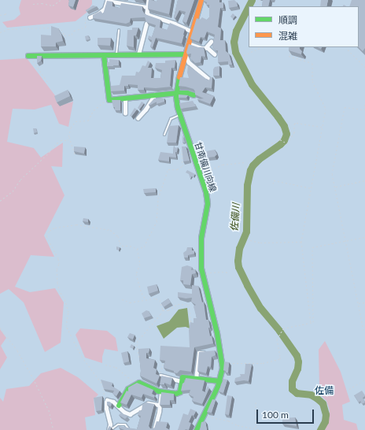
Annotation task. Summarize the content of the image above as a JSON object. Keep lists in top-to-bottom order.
{
  "streets": {
    "main road": ["甘南備川向線"]
  },
  "districts": ["佐備"],
  "water": ["佐備川"],
  "legend": ["順調", "混雑"],
  "scale_bar": "100 m"
}
